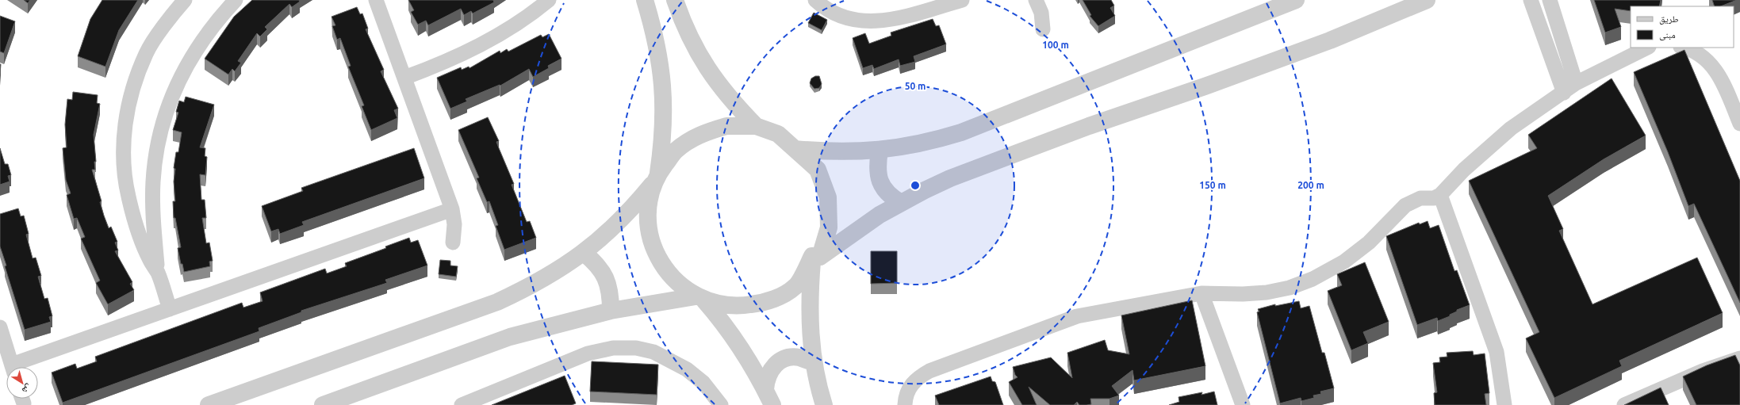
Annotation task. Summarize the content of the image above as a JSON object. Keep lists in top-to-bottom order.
{
  "legend": ["طريق", "مبنى"],
  "north": "bottom right",
  "rings": [
    "100 m",
    "50 m",
    "150 m",
    "200 m"
  ]
}
